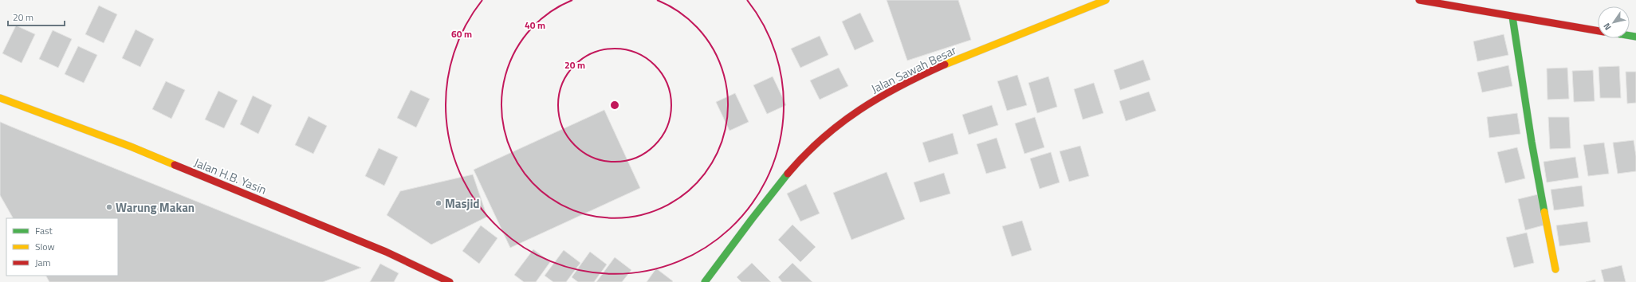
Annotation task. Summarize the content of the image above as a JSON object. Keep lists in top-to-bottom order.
{
  "streets": {
    "street": ["Jalan Sawah Besar", "Jalan H.B. Yasin"]
  },
  "places": ["Masjid", "Warung Makan"],
  "legend": ["Fast", "Slow", "Jam"],
  "scale_bar": "20 m",
  "north": "bottom left",
  "rings": ["40 m", "60 m", "20 m"]
}
